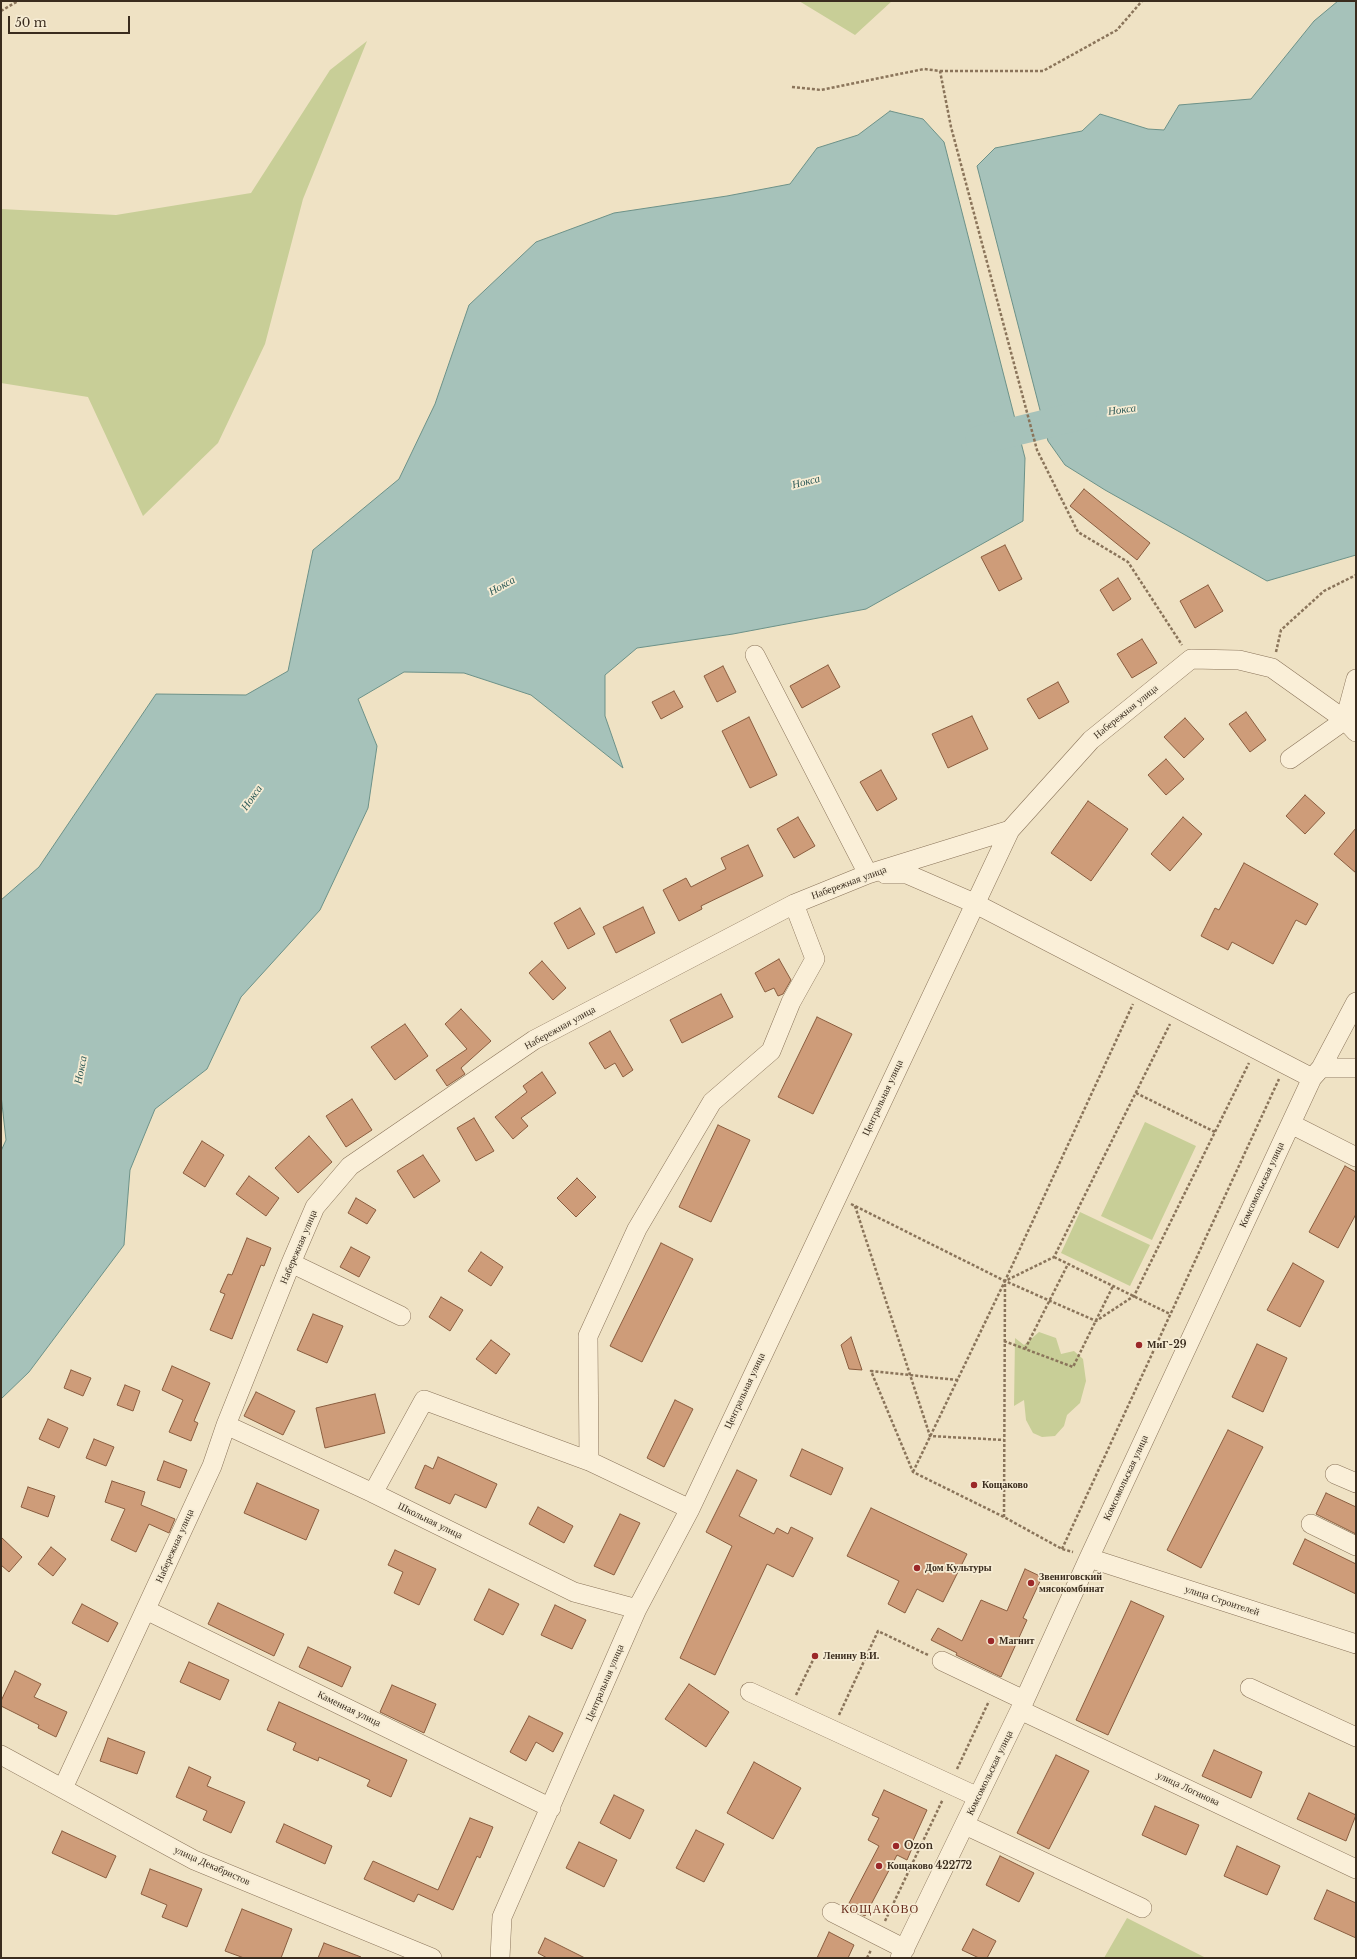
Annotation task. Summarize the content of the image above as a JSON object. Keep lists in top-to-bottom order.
{
  "streets": {
    "street": [
      "Набережная улица",
      "Центральная улица",
      "Комсомольская улица",
      "Школьная улица",
      "улица Строителей",
      "Каменная улица",
      "улица Логинова",
      "улица Декабристов"
    ]
  },
  "crossings": [
    ["Набережная улица", "Центральная улица"],
    ["Набережная улица", "Школьная улица"],
    ["Набережная улица", "Каменная улица"],
    ["Набережная улица", "улица Декабристов"],
    ["Центральная улица", "Школьная улица"],
    ["Центральная улица", "Каменная улица"],
    ["Комсомольская улица", "улица Строителей"],
    ["Комсомольская улица", "улица Логинова"]
  ],
  "districts": ["КОЩАКОВО"],
  "water": ["Нокса"],
  "places": [
    "МиГ-29",
    "Кощаково",
    "Дом Культуры",
    "Звениговский мясокомбинат",
    "Магнит",
    "Ленину В.И.",
    "Ozon",
    "Кощаково 422772"
  ],
  "scale_bar": "50 m"
}
